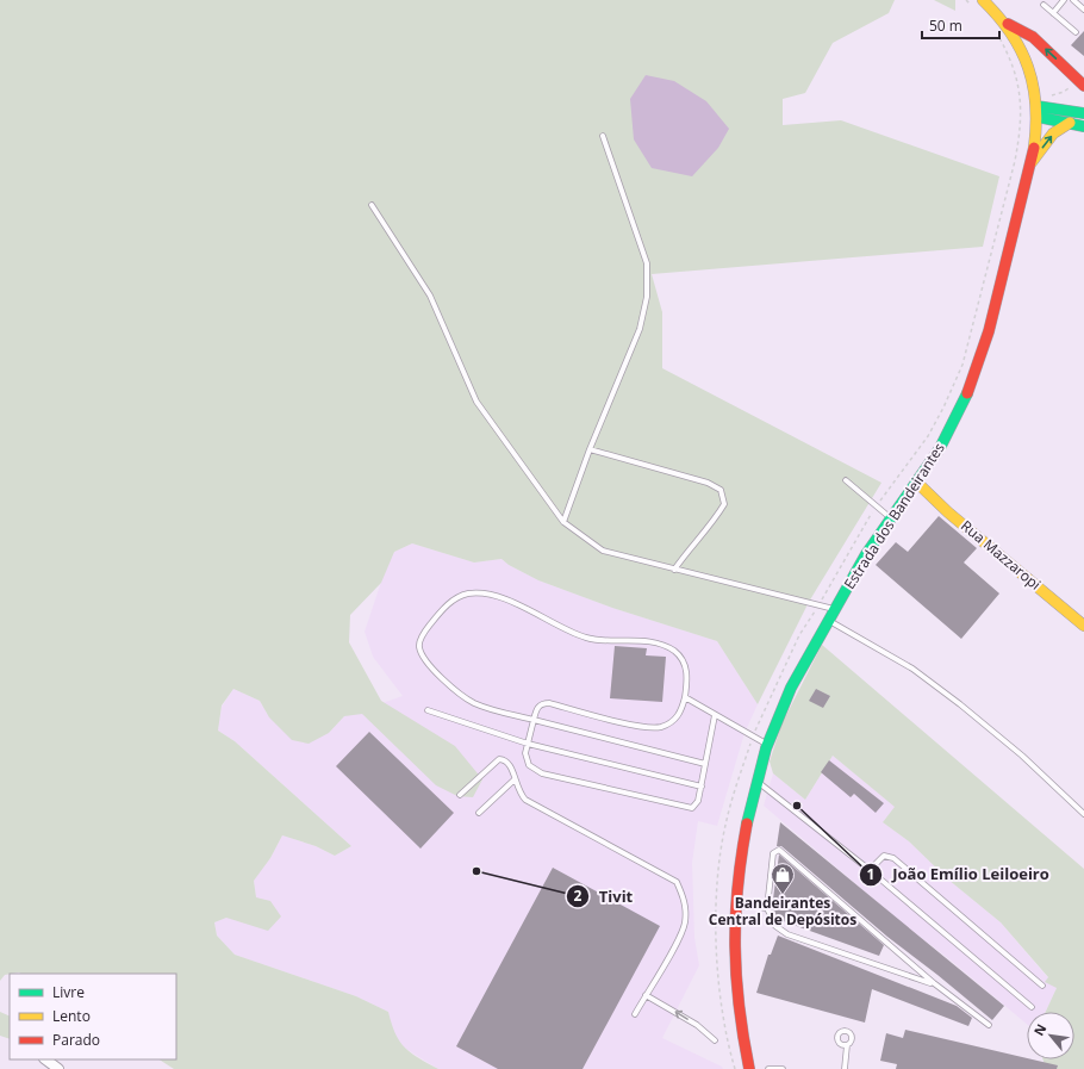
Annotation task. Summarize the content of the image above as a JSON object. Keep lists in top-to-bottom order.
{
  "streets": {
    "main road": ["Estrada dos Bandeirantes", "Rua Mazzaropi"]
  },
  "crossings": [
    ["Estrada dos Bandeirantes", "Rua Mazzaropi"]
  ],
  "places": {
    "other": ["João Emílio Leiloeiro", "Tivit"],
    "shop": ["Bandeirantes Central de Depósitos"]
  },
  "legend": ["Livre", "Lento", "Parado"],
  "scale_bar": "50 m",
  "north": "top left"
}
